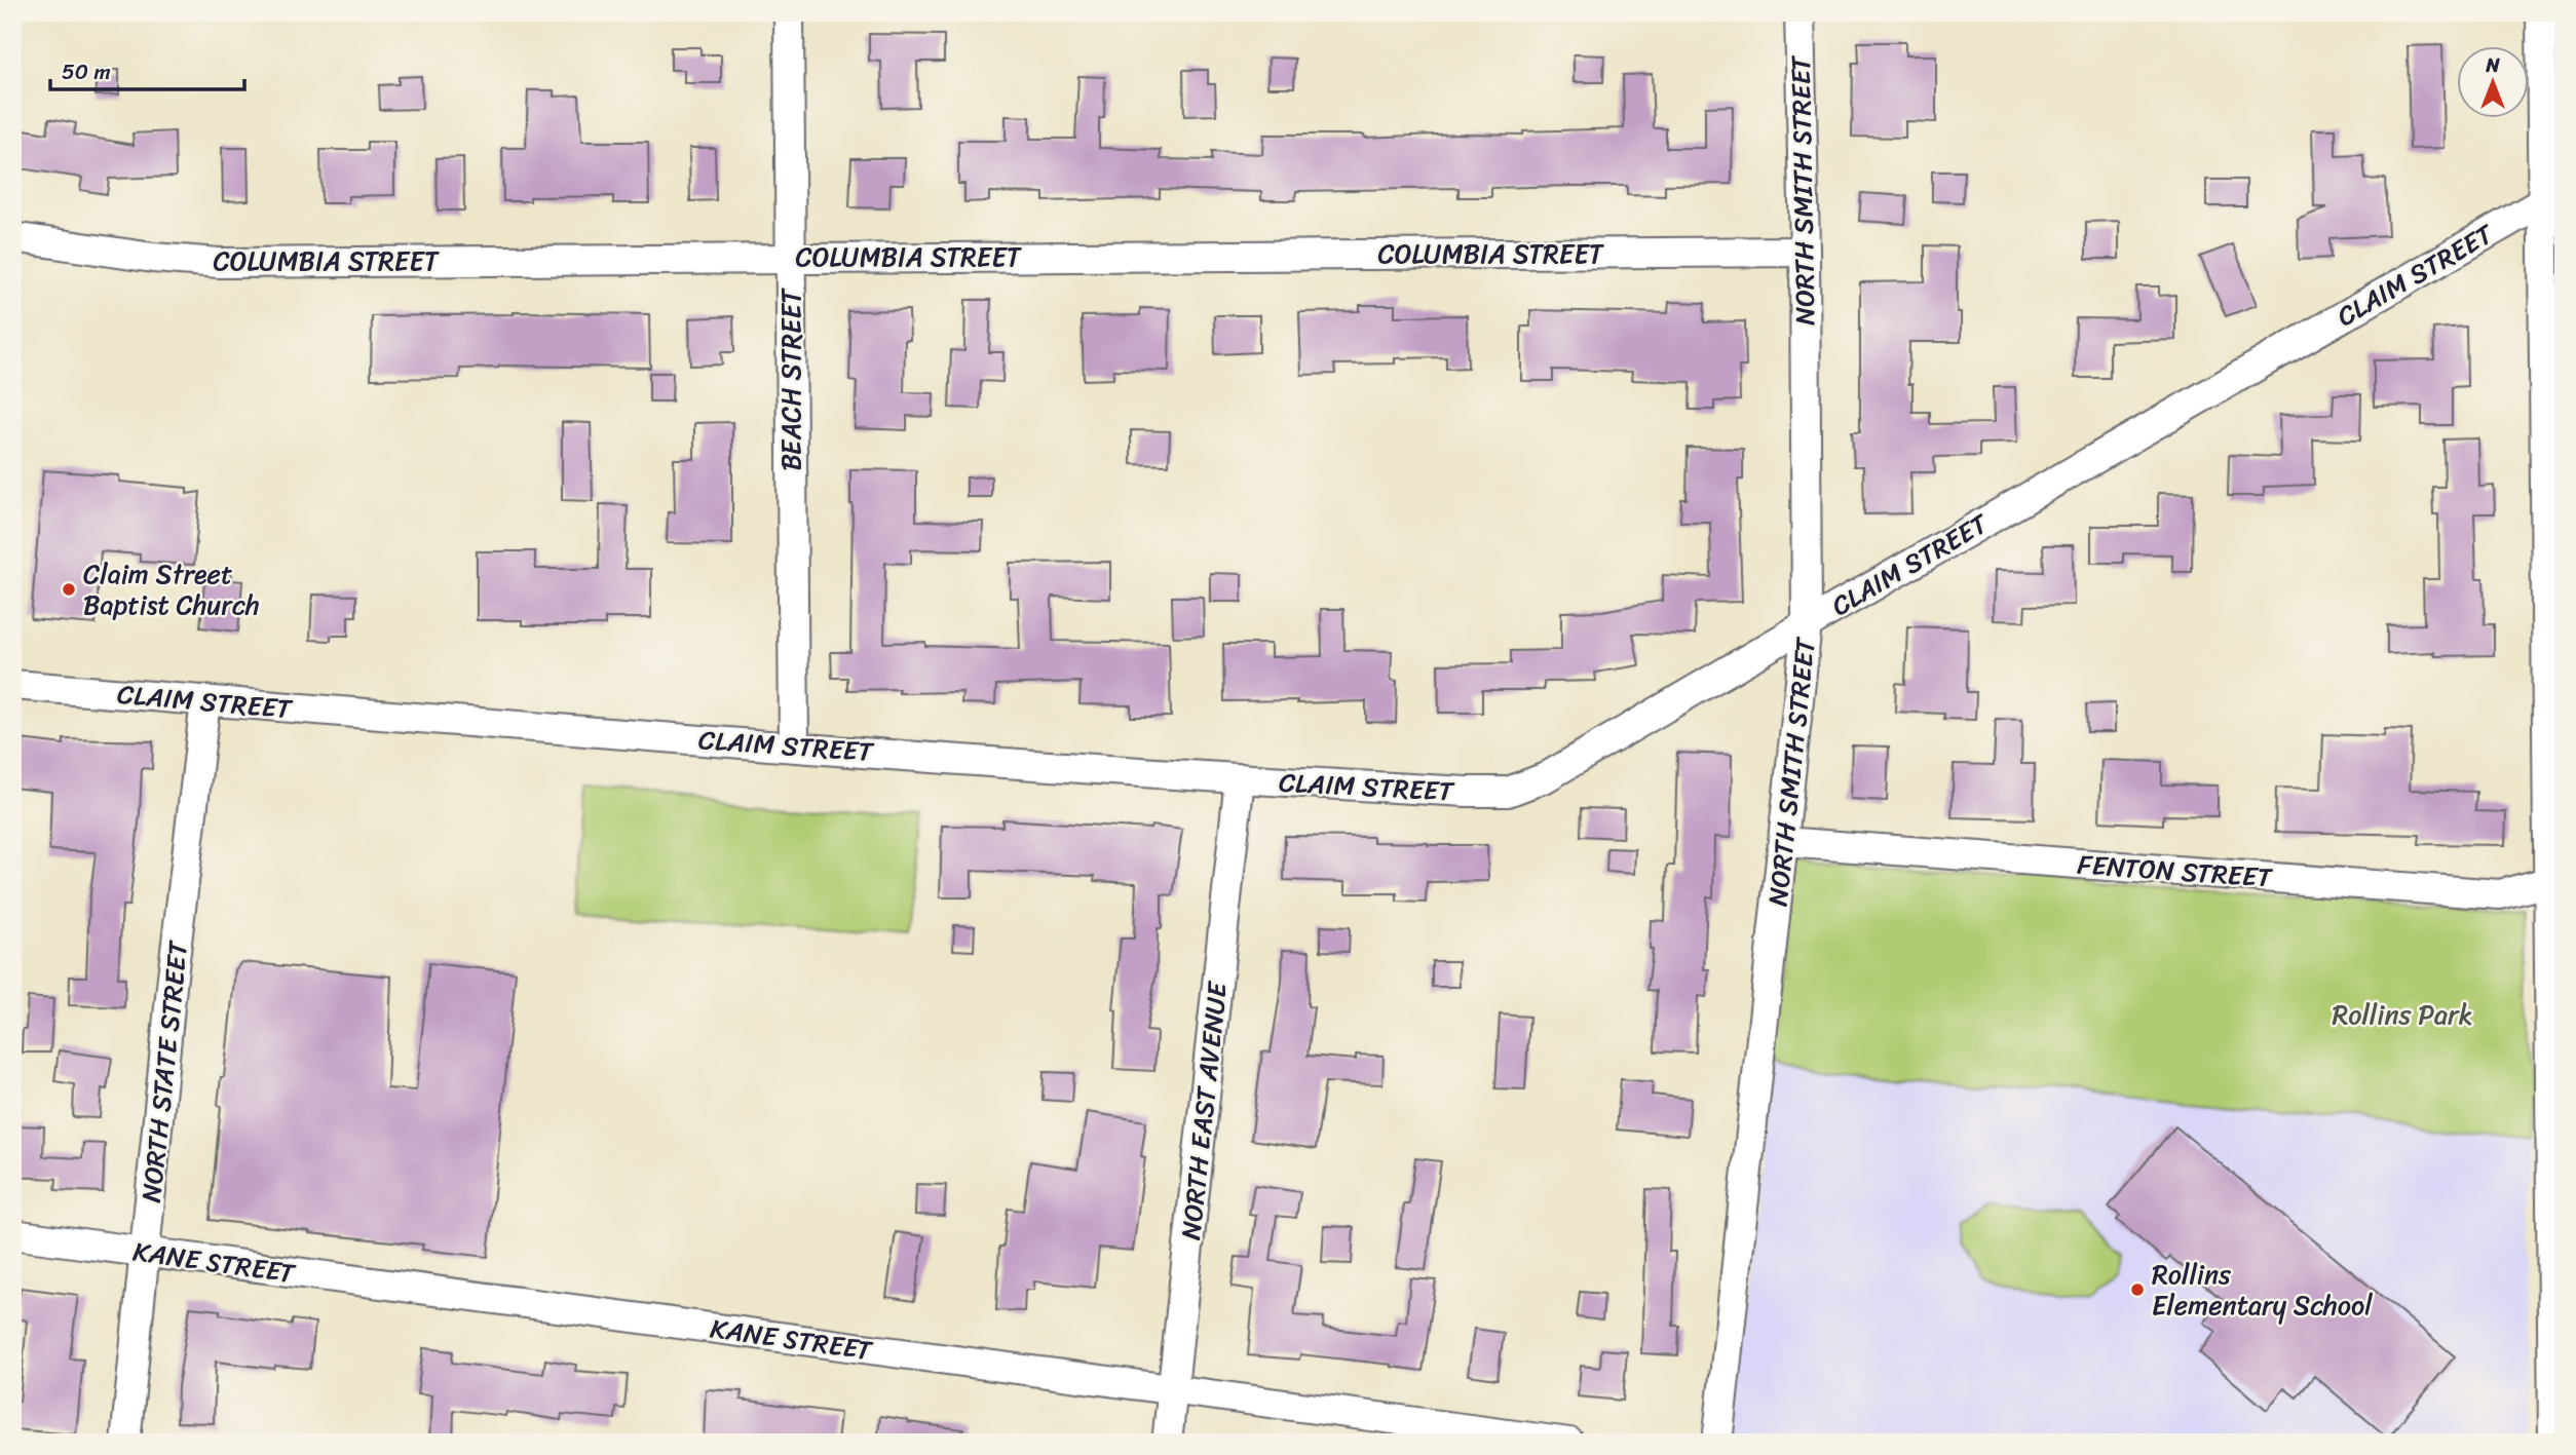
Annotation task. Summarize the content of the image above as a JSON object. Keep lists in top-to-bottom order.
{
  "streets": {
    "street": [
      "NORTH SMITH STREET",
      "COLUMBIA STREET",
      "CLAIM STREET",
      "BEACH STREET",
      "FENTON STREET",
      "NORTH STATE STREET",
      "NORTH EAST AVENUE",
      "KANE STREET"
    ]
  },
  "crossings": [
    ["NORTH SMITH STREET", "COLUMBIA STREET"],
    ["NORTH SMITH STREET", "CLAIM STREET"],
    ["NORTH SMITH STREET", "FENTON STREET"],
    ["COLUMBIA STREET", "BEACH STREET"],
    ["CLAIM STREET", "BEACH STREET"],
    ["CLAIM STREET", "NORTH STATE STREET"],
    ["CLAIM STREET", "NORTH EAST AVENUE"],
    ["NORTH STATE STREET", "KANE STREET"],
    ["NORTH EAST AVENUE", "KANE STREET"]
  ],
  "parks": ["Rollins Park"],
  "places": ["Claim Street Baptist Church", "Rollins Elementary School"],
  "scale_bar": "50 m",
  "north": "top"
}
